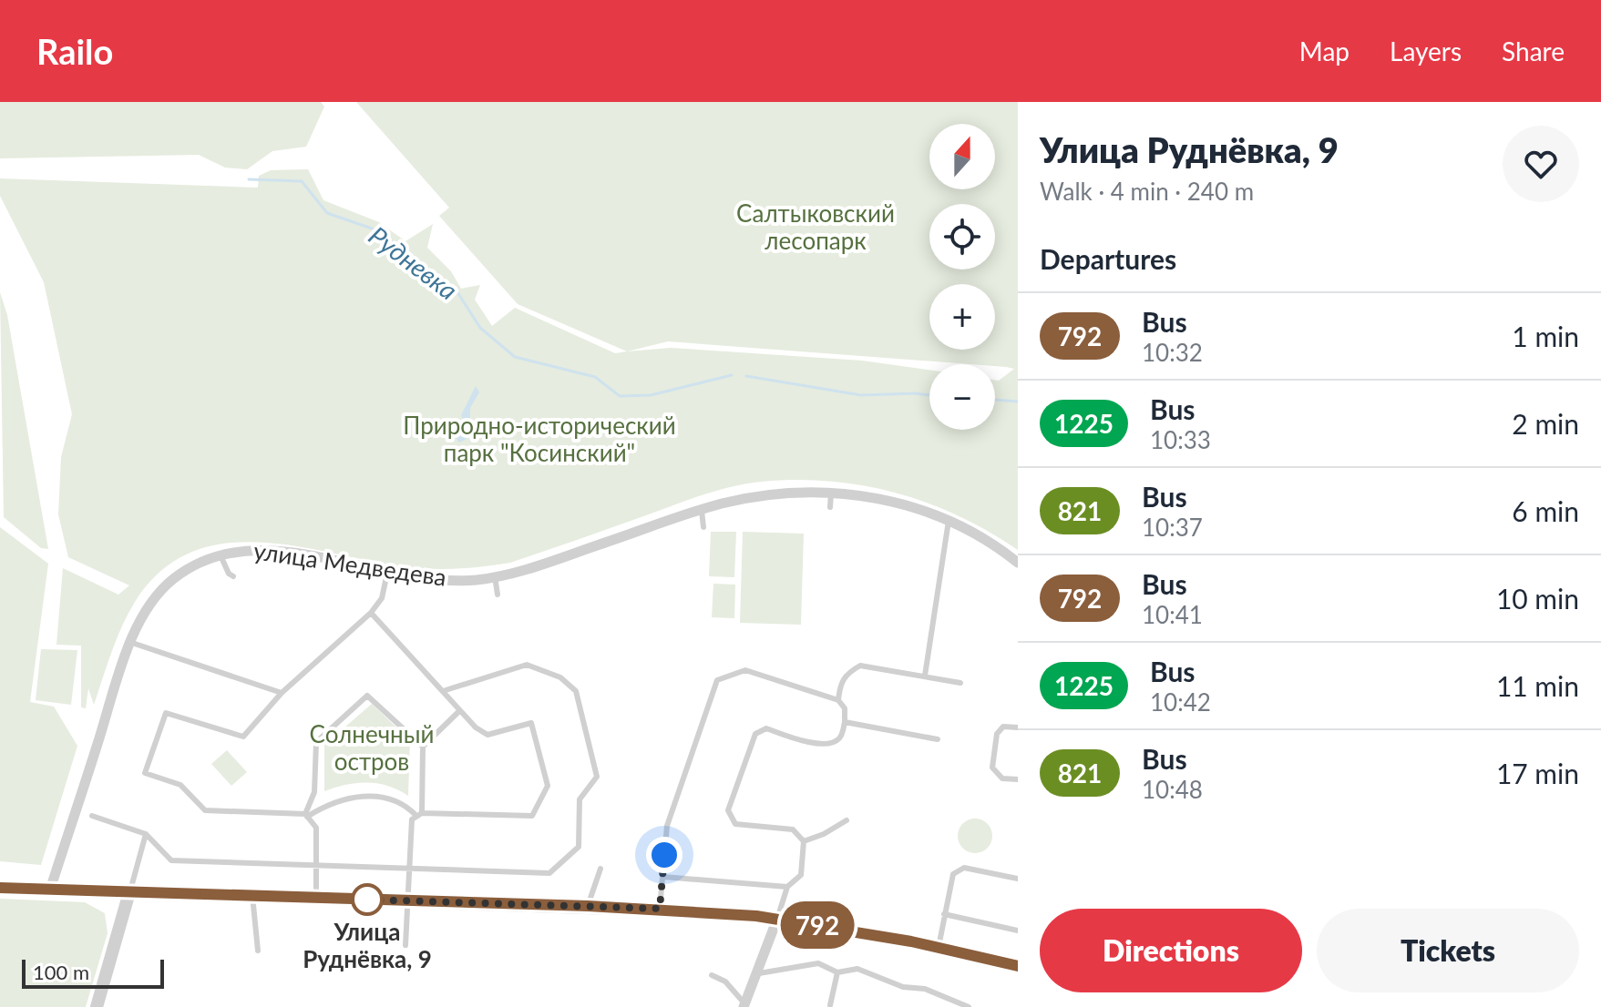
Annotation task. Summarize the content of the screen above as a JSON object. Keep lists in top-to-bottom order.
{
  "streets": {
    "street": ["улица Медведева"]
  },
  "water": ["Рудневка"],
  "parks": ["Салтыковский лесопарк", "Природно-исторический парк \"Косинский\"", "Солнечный остров"],
  "places": ["Улица Руднёвка, 9"],
  "lines": ["bus line 792"],
  "scale_bar": "100 m",
  "north": "top",
  "page": {
    "header": "Railo",
    "nav": ["Map", "Layers", "Share"],
    "on_map": "792",
    "heading": [
      ["Улица Руднёвка, 9", "Walk · 4 min · 240 m"],
      "Departures"
    ],
    "map_buttons": ["+", "−"],
    "list": [
      {
        "mark": "792",
        "name": "Bus",
        "note": "10:32",
        "value": "1 min"
      },
      {
        "mark": "1225",
        "name": "Bus",
        "note": "10:33",
        "value": "2 min"
      },
      {
        "mark": "821",
        "name": "Bus",
        "note": "10:37",
        "value": "6 min"
      },
      {
        "mark": "792",
        "name": "Bus",
        "note": "10:41",
        "value": "10 min"
      },
      {
        "mark": "1225",
        "name": "Bus",
        "note": "10:42",
        "value": "11 min"
      },
      {
        "mark": "821",
        "name": "Bus",
        "note": "10:48",
        "value": "17 min"
      }
    ],
    "buttons": ["Directions", "Tickets"],
    "scale": "100 m"
  }
}
